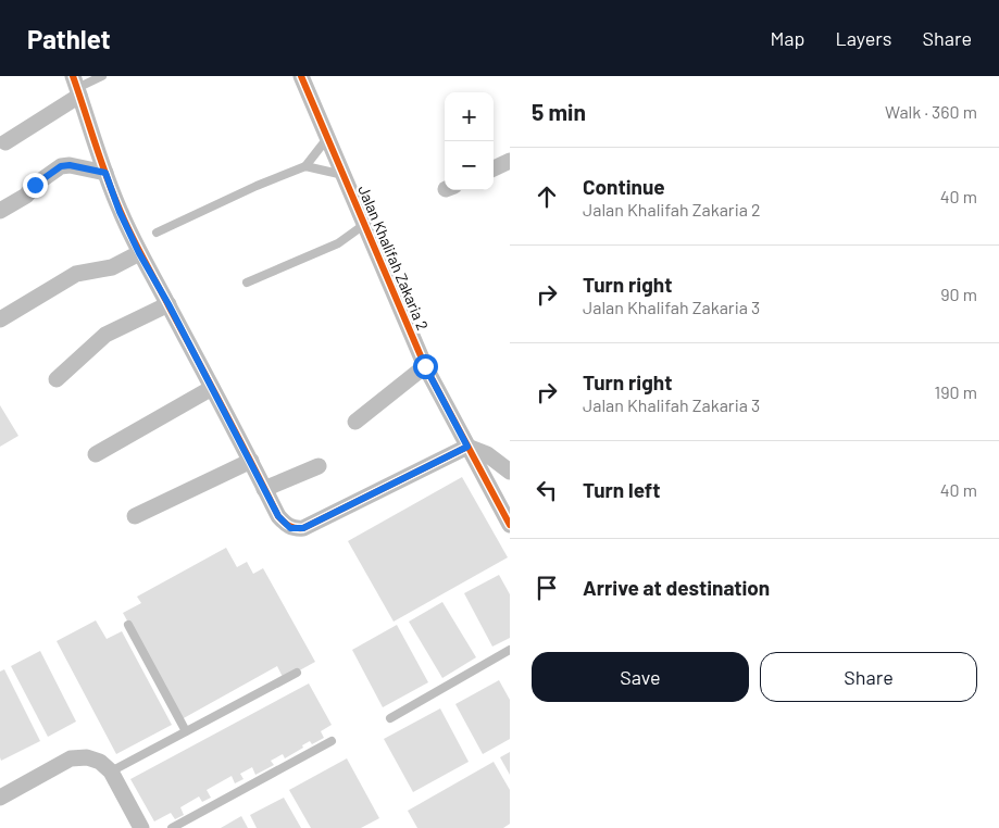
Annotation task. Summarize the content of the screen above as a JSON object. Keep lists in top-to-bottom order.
{
  "streets": {
    "street": ["Jalan Khalifah Zakaria 2"]
  },
  "page": {
    "header": "Pathlet",
    "nav": ["Map", "Layers", "Share"],
    "heading": ["5 min", "Walk · 360 m"],
    "map_buttons": ["+", "−"],
    "list": [
      ["Continue", "Jalan Khalifah Zakaria 2", "40 m"],
      ["Turn right", "Jalan Khalifah Zakaria 3", "90 m"],
      ["Turn right", "Jalan Khalifah Zakaria 3", "190 m"],
      ["Turn left", "40 m"],
      "Arrive at destination"
    ],
    "buttons": ["Save", "Share"]
  }
}
